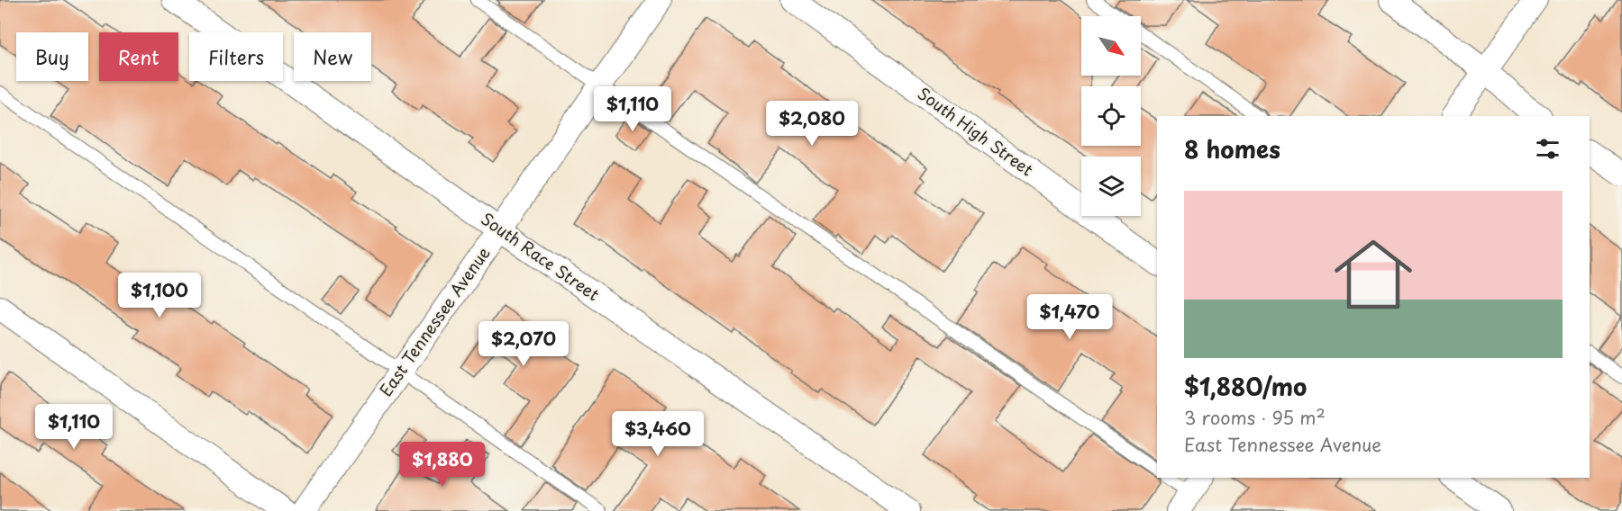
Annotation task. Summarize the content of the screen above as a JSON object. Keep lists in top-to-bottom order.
{
  "streets": {
    "street": ["South High Street", "South Race Street", "East Tennessee Avenue"]
  },
  "crossings": [
    ["South Race Street", "East Tennessee Avenue"]
  ],
  "north": "bottom right",
  "page": {
    "chip": [
      "Buy",
      "Rent",
      "Filters",
      "New"
    ],
    "price": [
      "$1,110",
      "$2,080",
      "$1,100",
      "$1,470",
      "$2,070",
      "$1,110",
      "$3,460",
      "$1,880"
    ],
    "heading": "8 homes",
    "list": [
      {
        "name": "$1,880/mo",
        "note": "3 rooms · 95 m² · East Tennessee Avenue"
      }
    ]
  }
}
